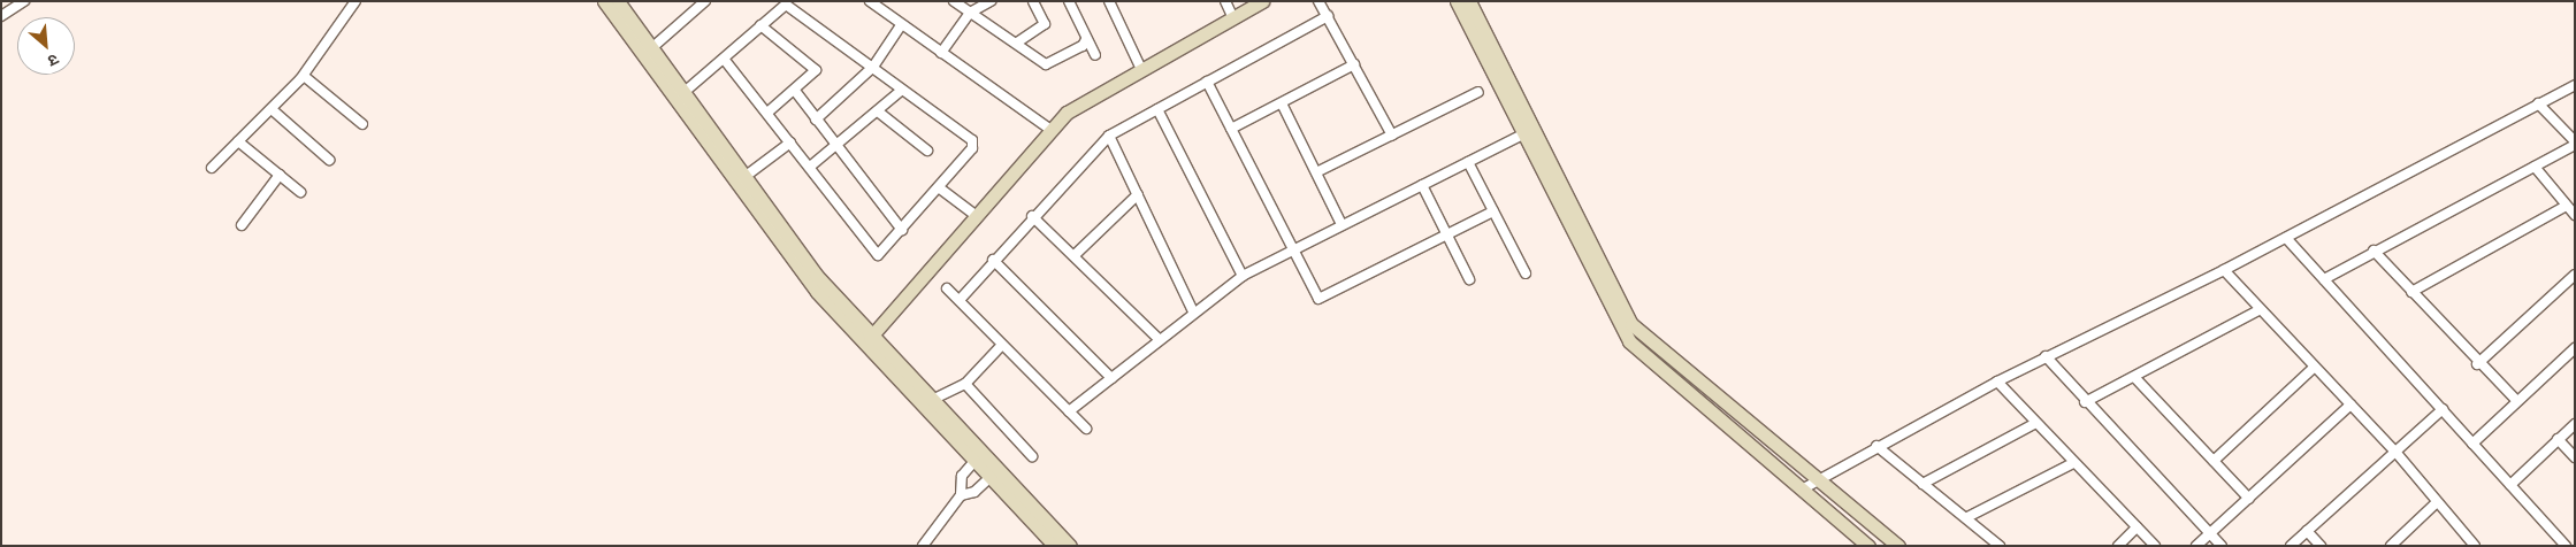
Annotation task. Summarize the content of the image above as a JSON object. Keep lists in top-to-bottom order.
{
  "north": "bottom right"
}
